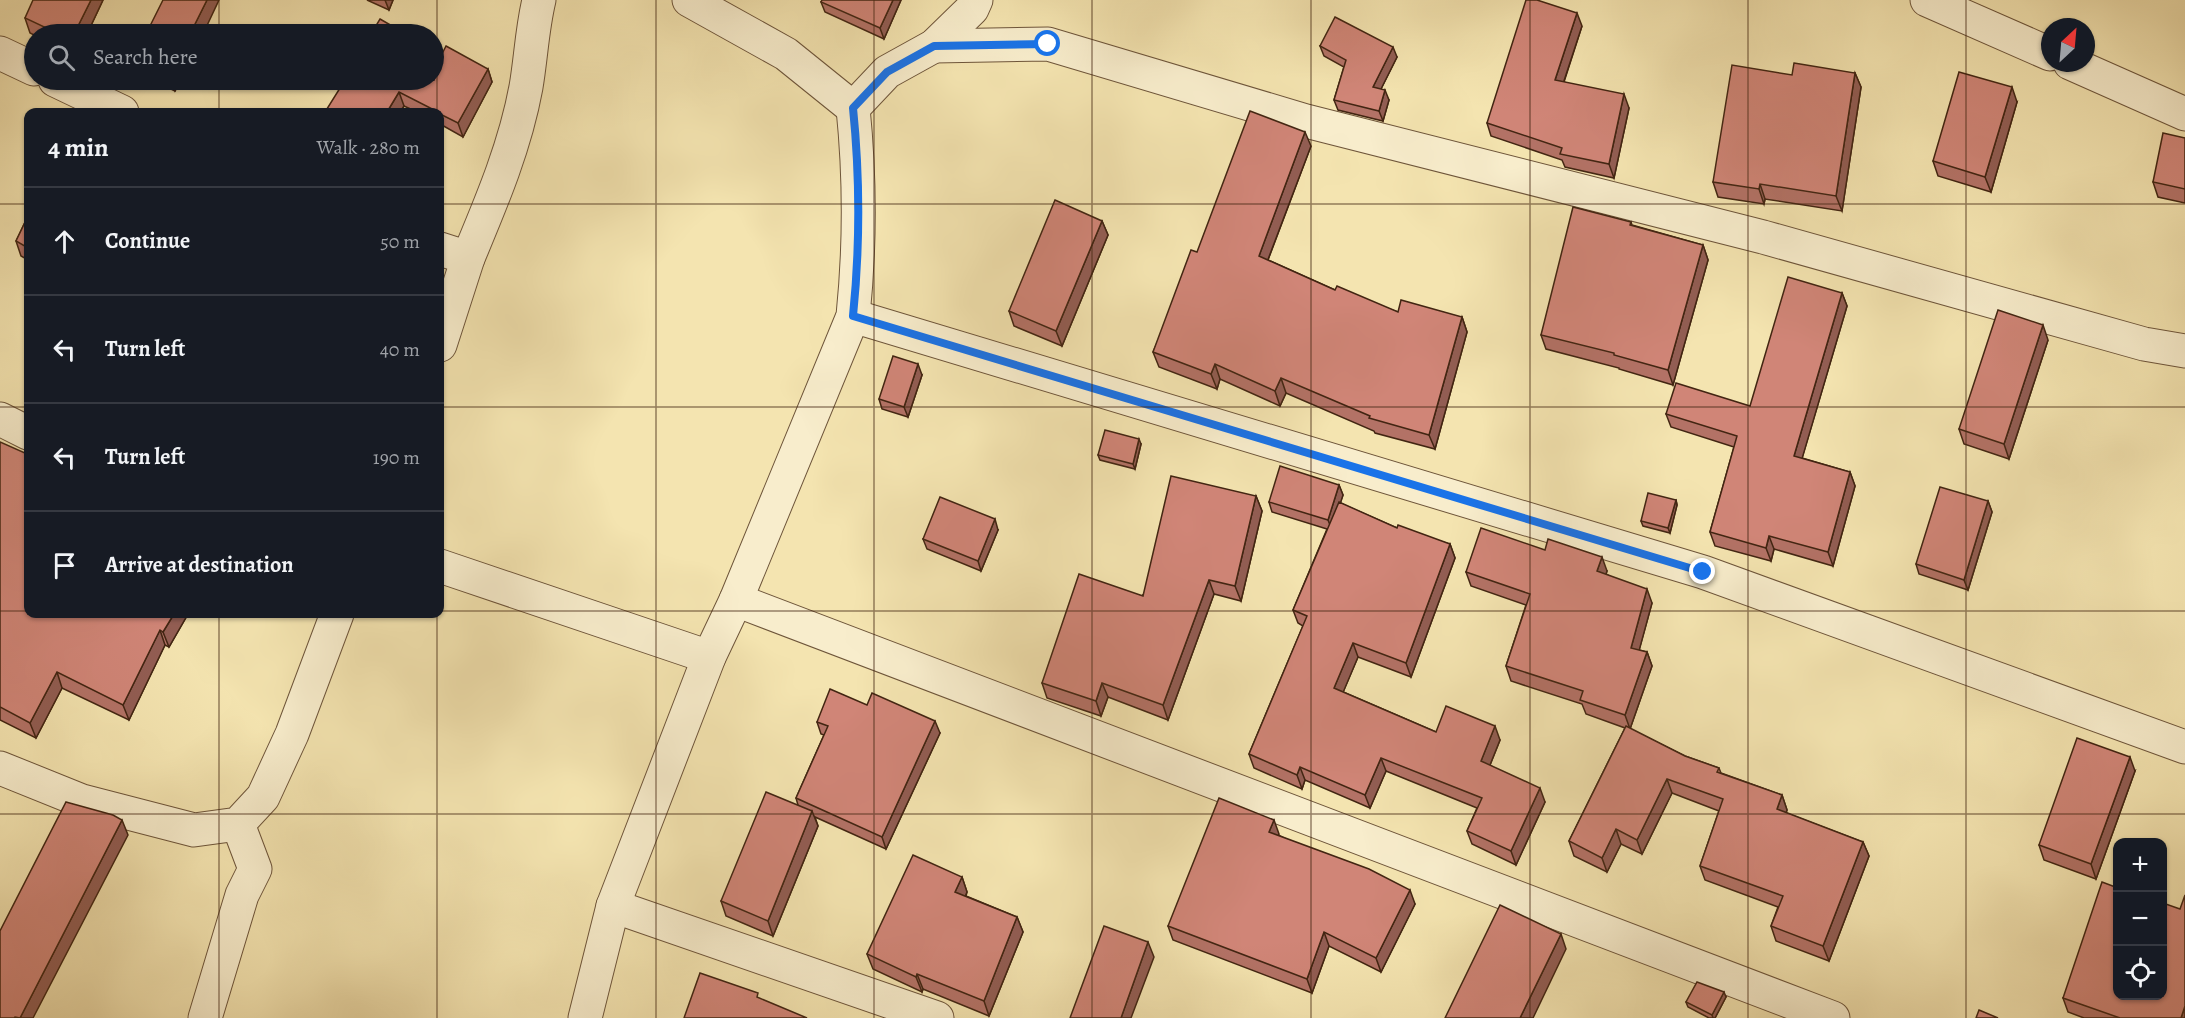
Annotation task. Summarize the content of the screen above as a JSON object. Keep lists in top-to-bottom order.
{
  "north": "top right",
  "page": {
    "search": "Search here",
    "heading": ["4 min", "Walk · 280 m"],
    "list": [
      ["Continue", "50 m"],
      ["Turn left", "40 m"],
      ["Turn left", "190 m"],
      "Arrive at destination"
    ],
    "map_buttons": ["+", "−"]
  }
}
